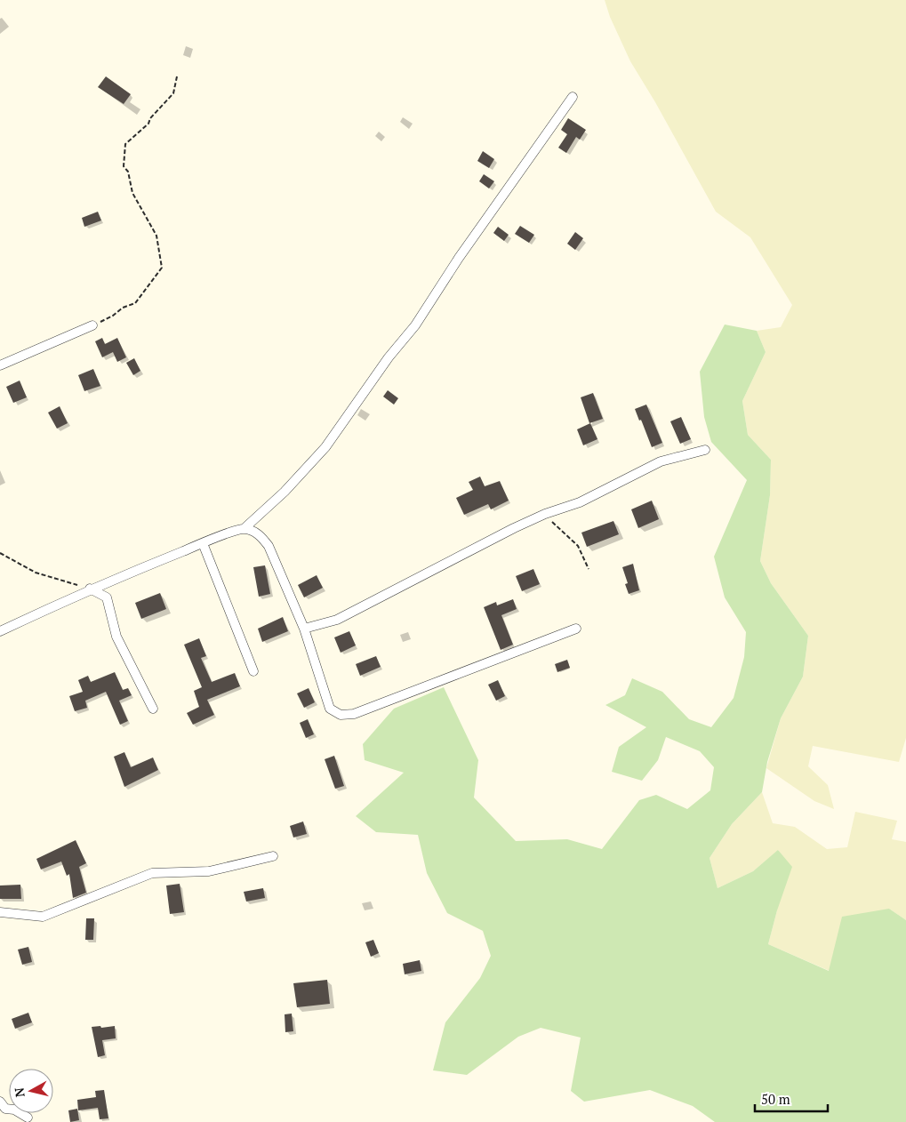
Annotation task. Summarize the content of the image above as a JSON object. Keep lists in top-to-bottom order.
{
  "scale_bar": "50 m",
  "north": "left"
}
